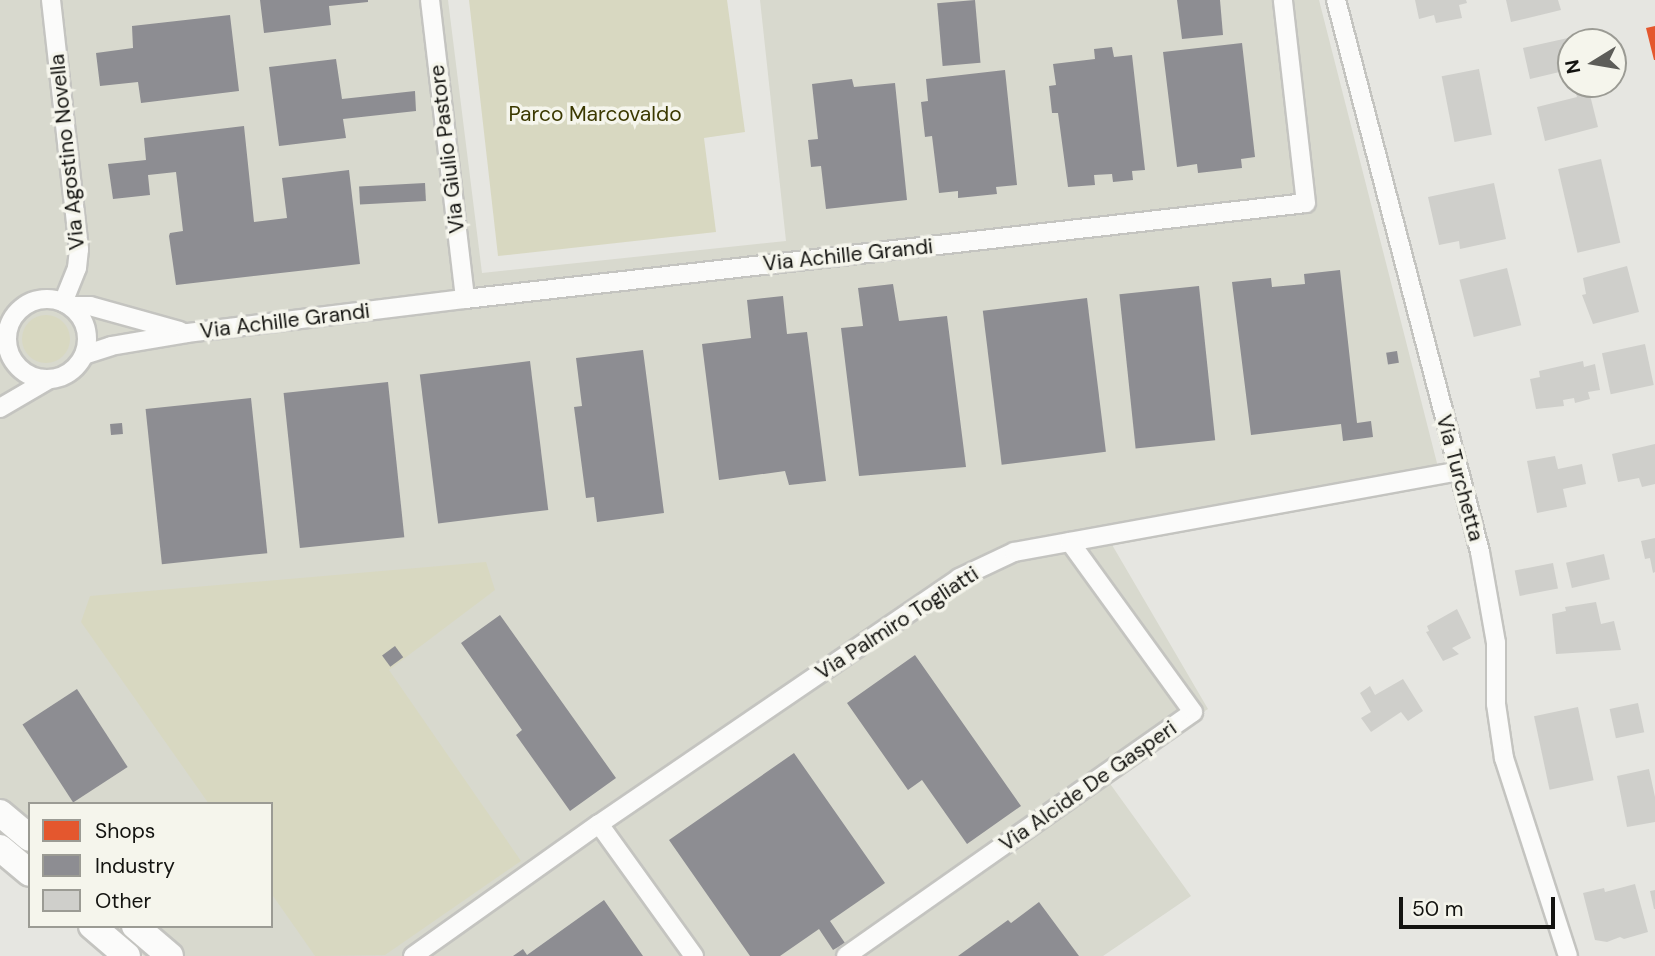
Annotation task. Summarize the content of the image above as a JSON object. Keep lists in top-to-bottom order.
{
  "streets": {
    "street": [
      "Via Giulio Pastore",
      "Via Agostino Novella",
      "Via Achille Grandi",
      "Via Turchetta",
      "Via Palmiro Togliatti",
      "Via Alcide De Gasperi"
    ]
  },
  "crossings": [
    ["Via Giulio Pastore", "Via Achille Grandi"],
    ["Via Agostino Novella", "Via Achille Grandi"],
    ["Via Turchetta", "Via Palmiro Togliatti"],
    ["Via Palmiro Togliatti", "Via Alcide De Gasperi"]
  ],
  "parks": ["Parco Marcovaldo"],
  "legend": ["Shops", "Industry", "Other"],
  "scale_bar": "50 m",
  "north": "left"
}
